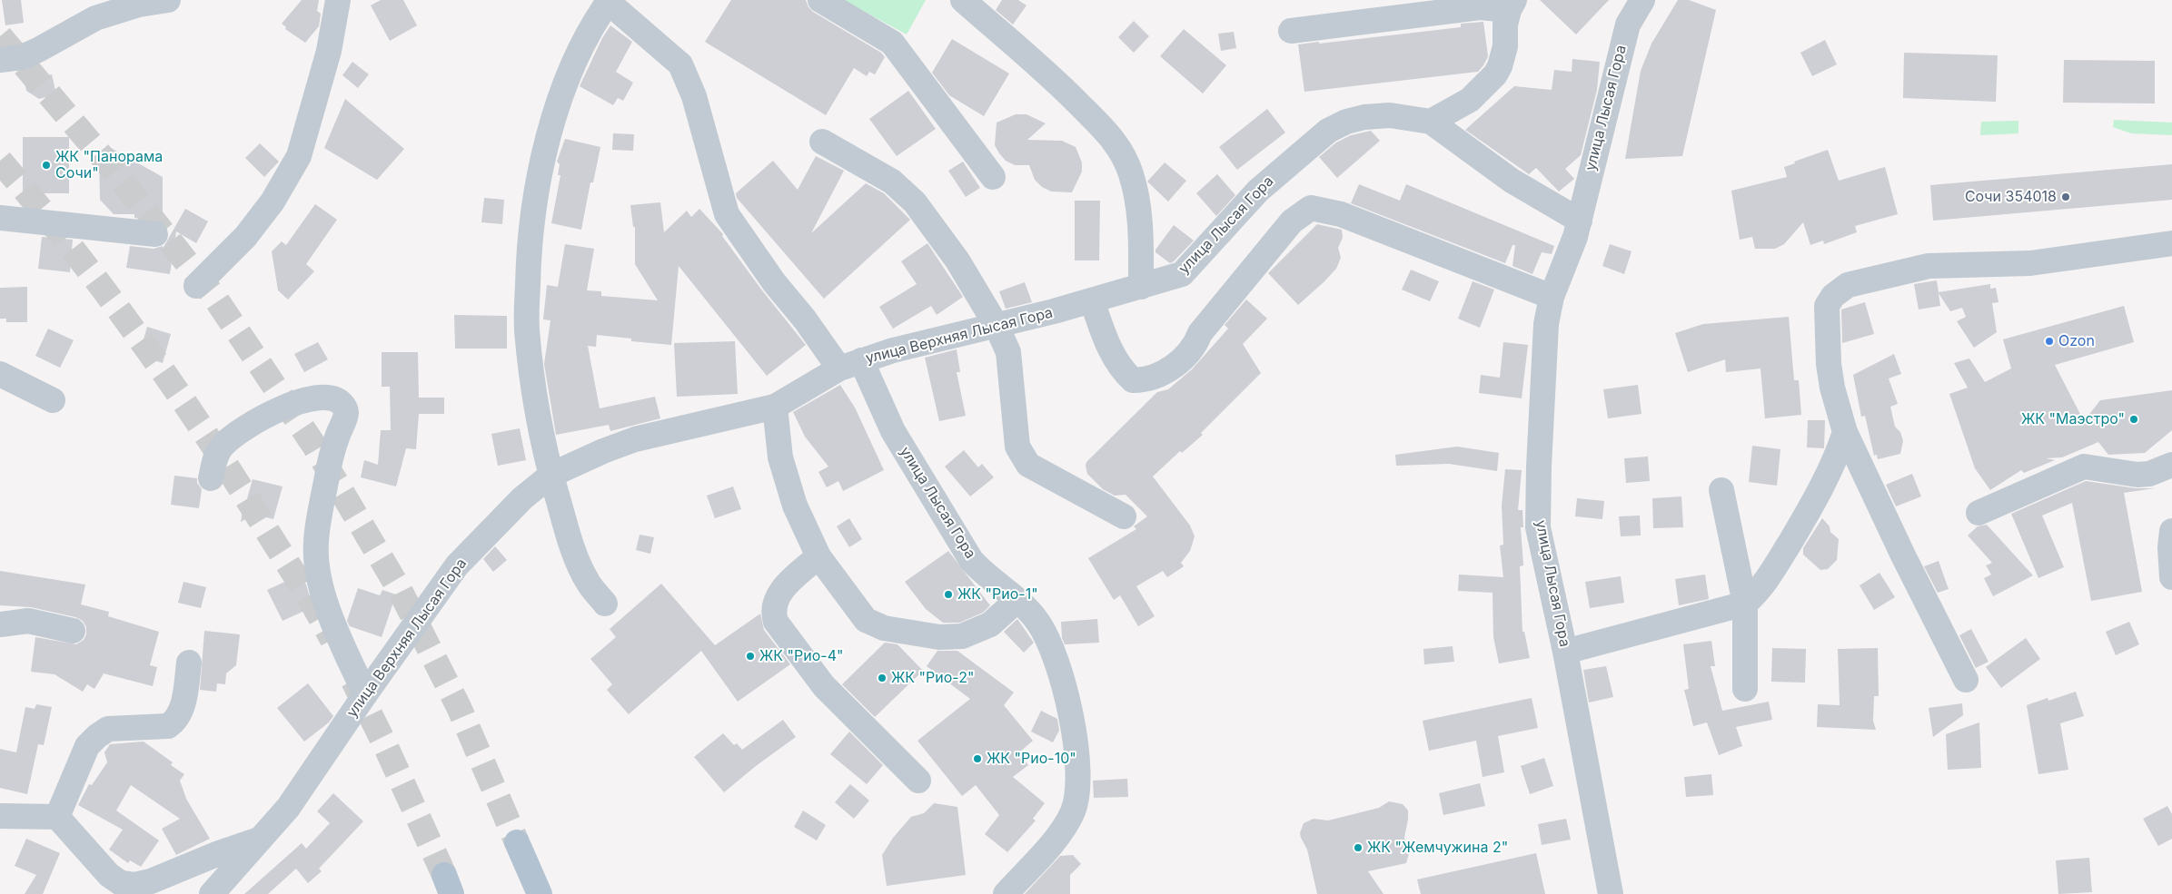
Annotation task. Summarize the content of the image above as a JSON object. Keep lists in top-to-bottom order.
{
  "streets": {
    "street": ["улица Лысая Гора", "улица Верхняя Лысая Гора"]
  },
  "crossings": [
    ["улица Лысая Гора", "улица Верхняя Лысая Гора"]
  ],
  "places": [
    "ЖК \"Панорама Сочи\"",
    "Сочи 354018",
    "Ozon",
    "ЖК \"Маэстро\"",
    "ЖК \"Рио-1\"",
    "ЖК \"Рио-4\"",
    "ЖК \"Рио-2\"",
    "ЖК \"Рио-10\"",
    "ЖК \"Жемчужина 2\""
  ]
}
